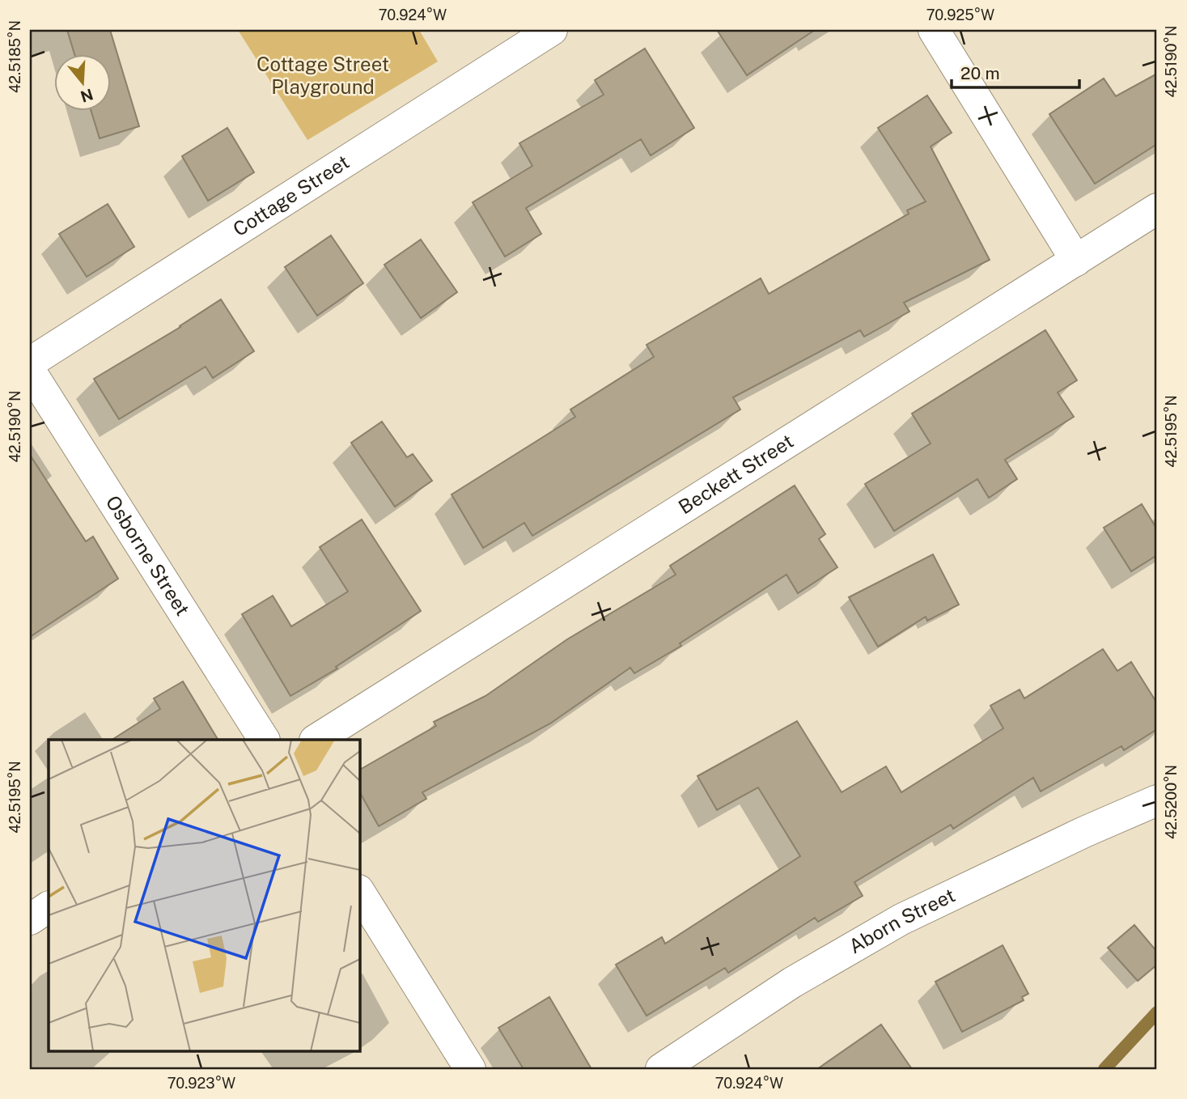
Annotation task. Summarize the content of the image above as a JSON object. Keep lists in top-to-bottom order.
{
  "streets": {
    "street": [
      "Cottage Street",
      "Beckett Street",
      "Osborne Street",
      "Aborn Street"
    ]
  },
  "parks": ["Cottage Street Playground"],
  "scale_bar": "20 m",
  "north": "bottom",
  "coordinates": [
    "70.924°W",
    "70.925°W",
    "42.5185°N",
    "42.5190°N",
    "42.5195°N",
    "42.5200°N",
    "70.923°W"
  ]
}
